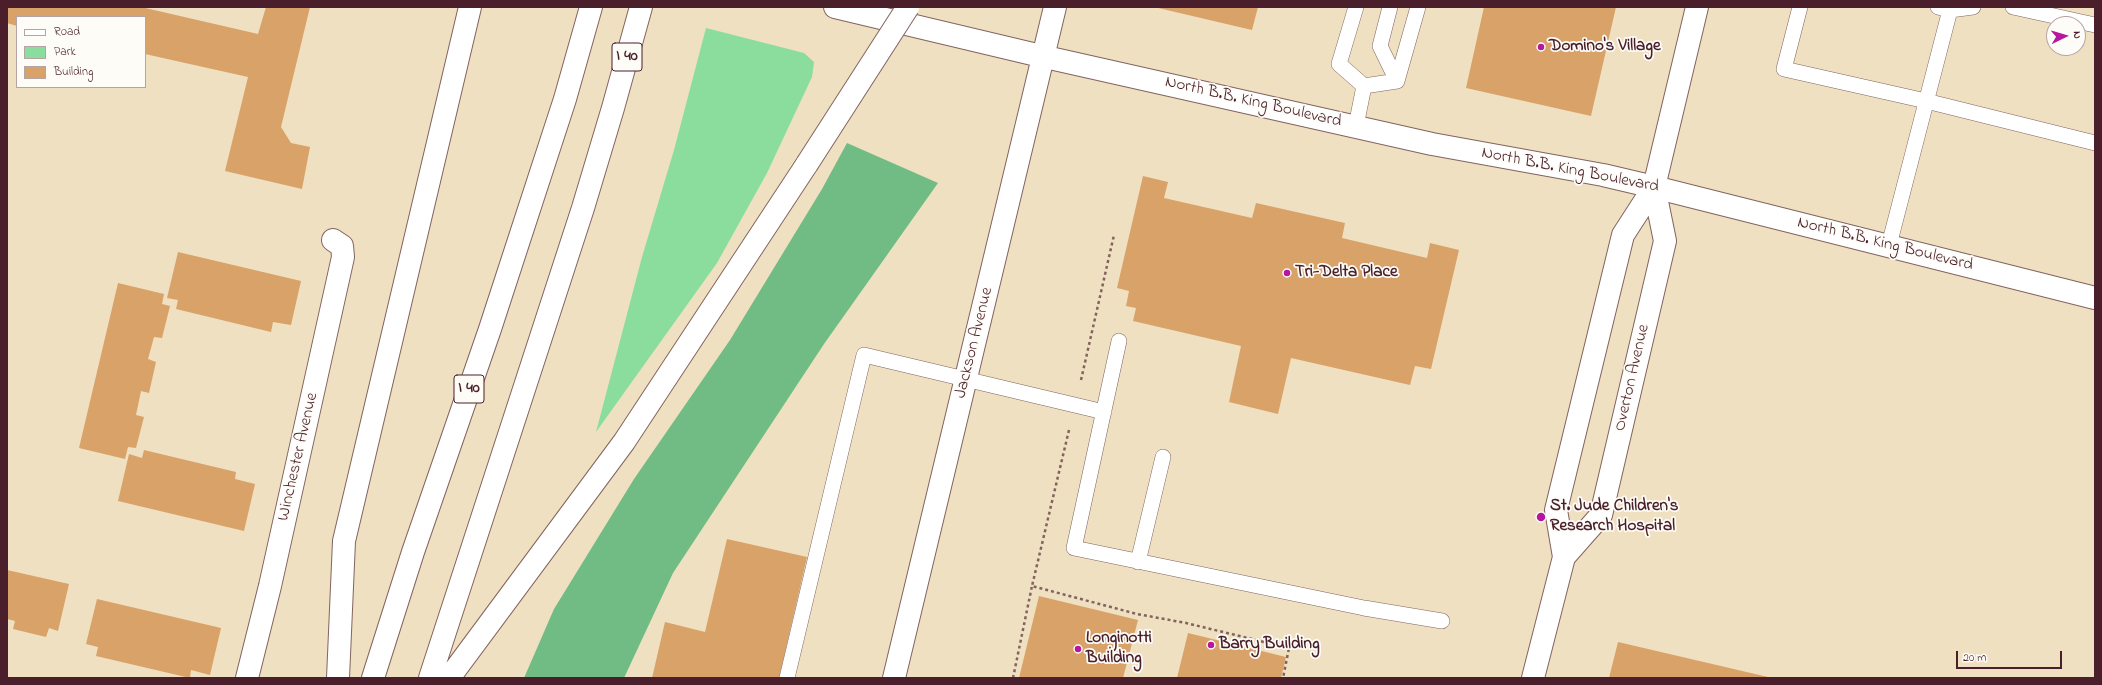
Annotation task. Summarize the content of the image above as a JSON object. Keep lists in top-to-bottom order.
{
  "streets": {
    "main road": [
      "I 40",
      "North B.B. King Boulevard",
      "Jackson Avenue",
      "Overton Avenue",
      "Winchester Avenue"
    ]
  },
  "crossings": [
    ["North B.B. King Boulevard", "Jackson Avenue"],
    ["North B.B. King Boulevard", "Overton Avenue"]
  ],
  "places": [
    "Domino's Village",
    "Tri-Delta Place",
    "St. Jude Children's Research Hospital",
    "Barry Building",
    "Longinotti Building"
  ],
  "legend": ["Road", "Park", "Building"],
  "scale_bar": "20 m",
  "north": "right"
}
